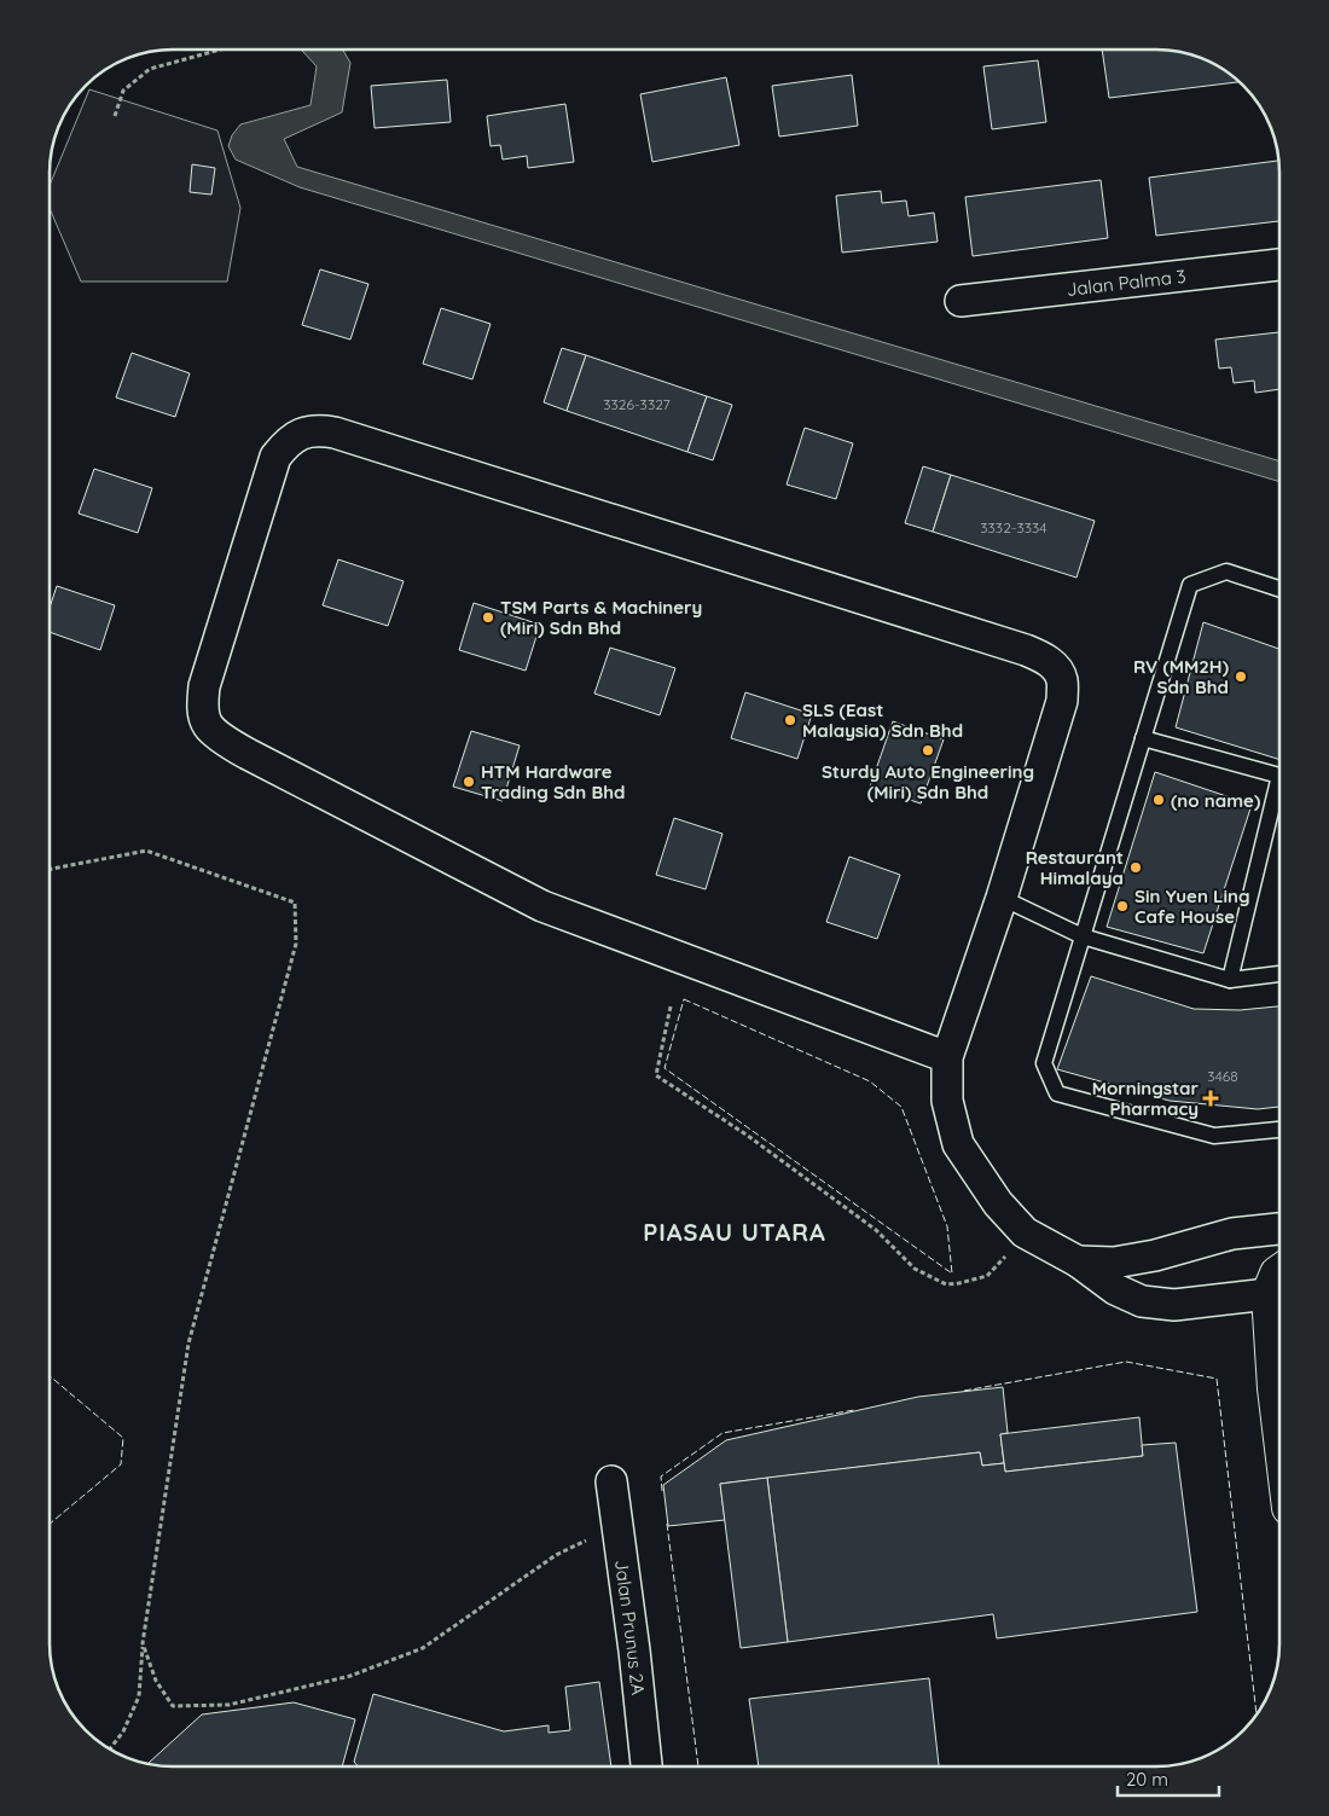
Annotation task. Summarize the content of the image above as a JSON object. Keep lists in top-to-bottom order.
{
  "streets": {
    "street": ["Jalan Palma 3", "Jalan Prunus 2A"]
  },
  "districts": ["PIASAU UTARA"],
  "places": {
    "other": [
      "TSM Parts & Machinery (Miri) Sdn Bhd",
      "RV (MM2H) Sdn Bhd",
      "SLS (East Malaysia) Sdn Bhd",
      "Sturdy Auto Engineering (Miri) Sdn Bhd",
      "HTM Hardware Trading Sdn Bhd",
      "(no name)",
      "Restaurant Himalaya",
      "Sin Yuen Ling Cafe House"
    ],
    "health": ["Morningstar Pharmacy"]
  },
  "house_numbers": ["3326-3327", "3332-3334", "3468"],
  "scale_bar": "20 m"
}
